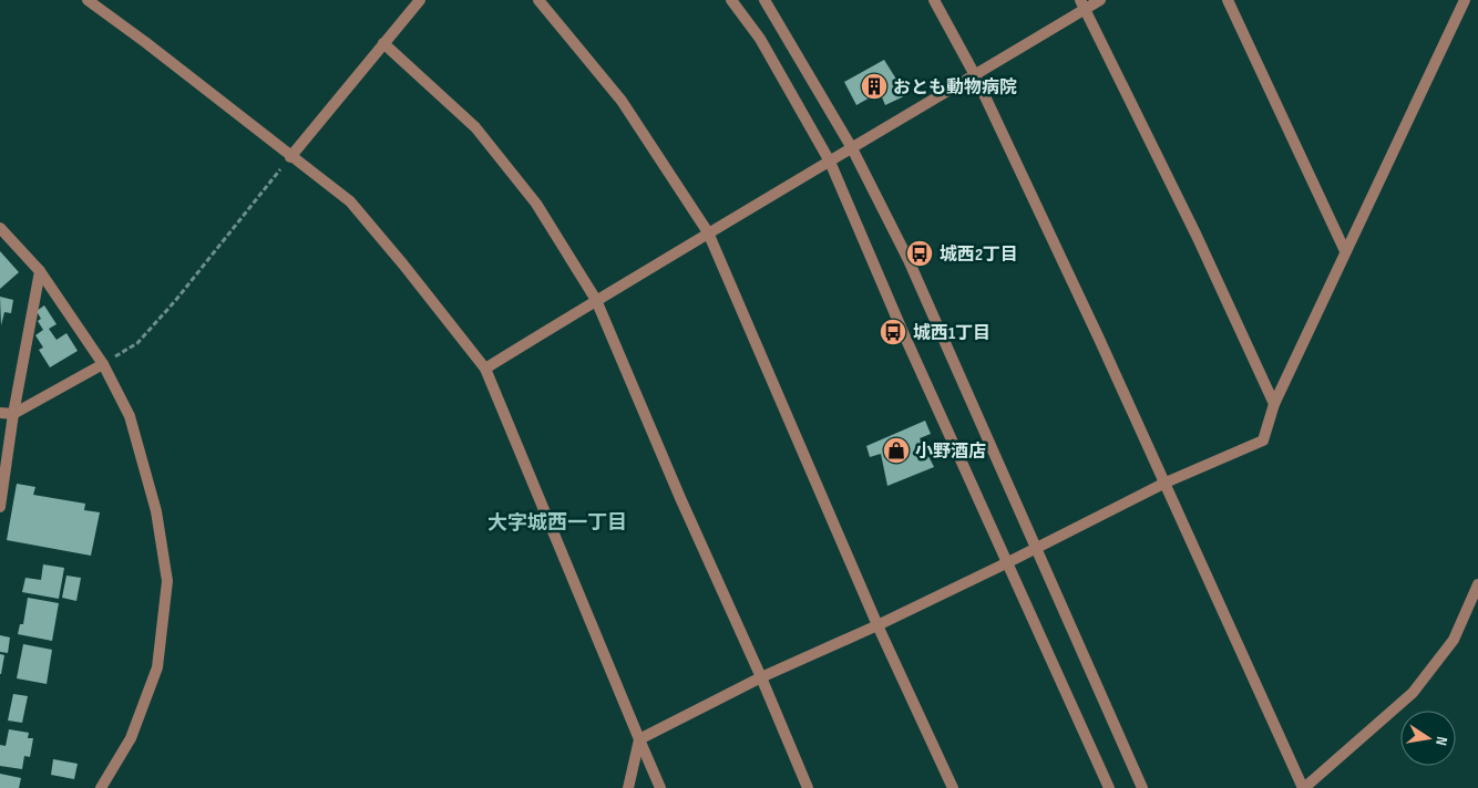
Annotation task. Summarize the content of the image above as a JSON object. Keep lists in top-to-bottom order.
{
  "districts": ["大字城西一丁目"],
  "places": {
    "building": ["おとも動物病院"],
    "bus stop": ["城西2丁目", "城西1丁目"],
    "shop": ["小野酒店"]
  },
  "north": "right"
}
